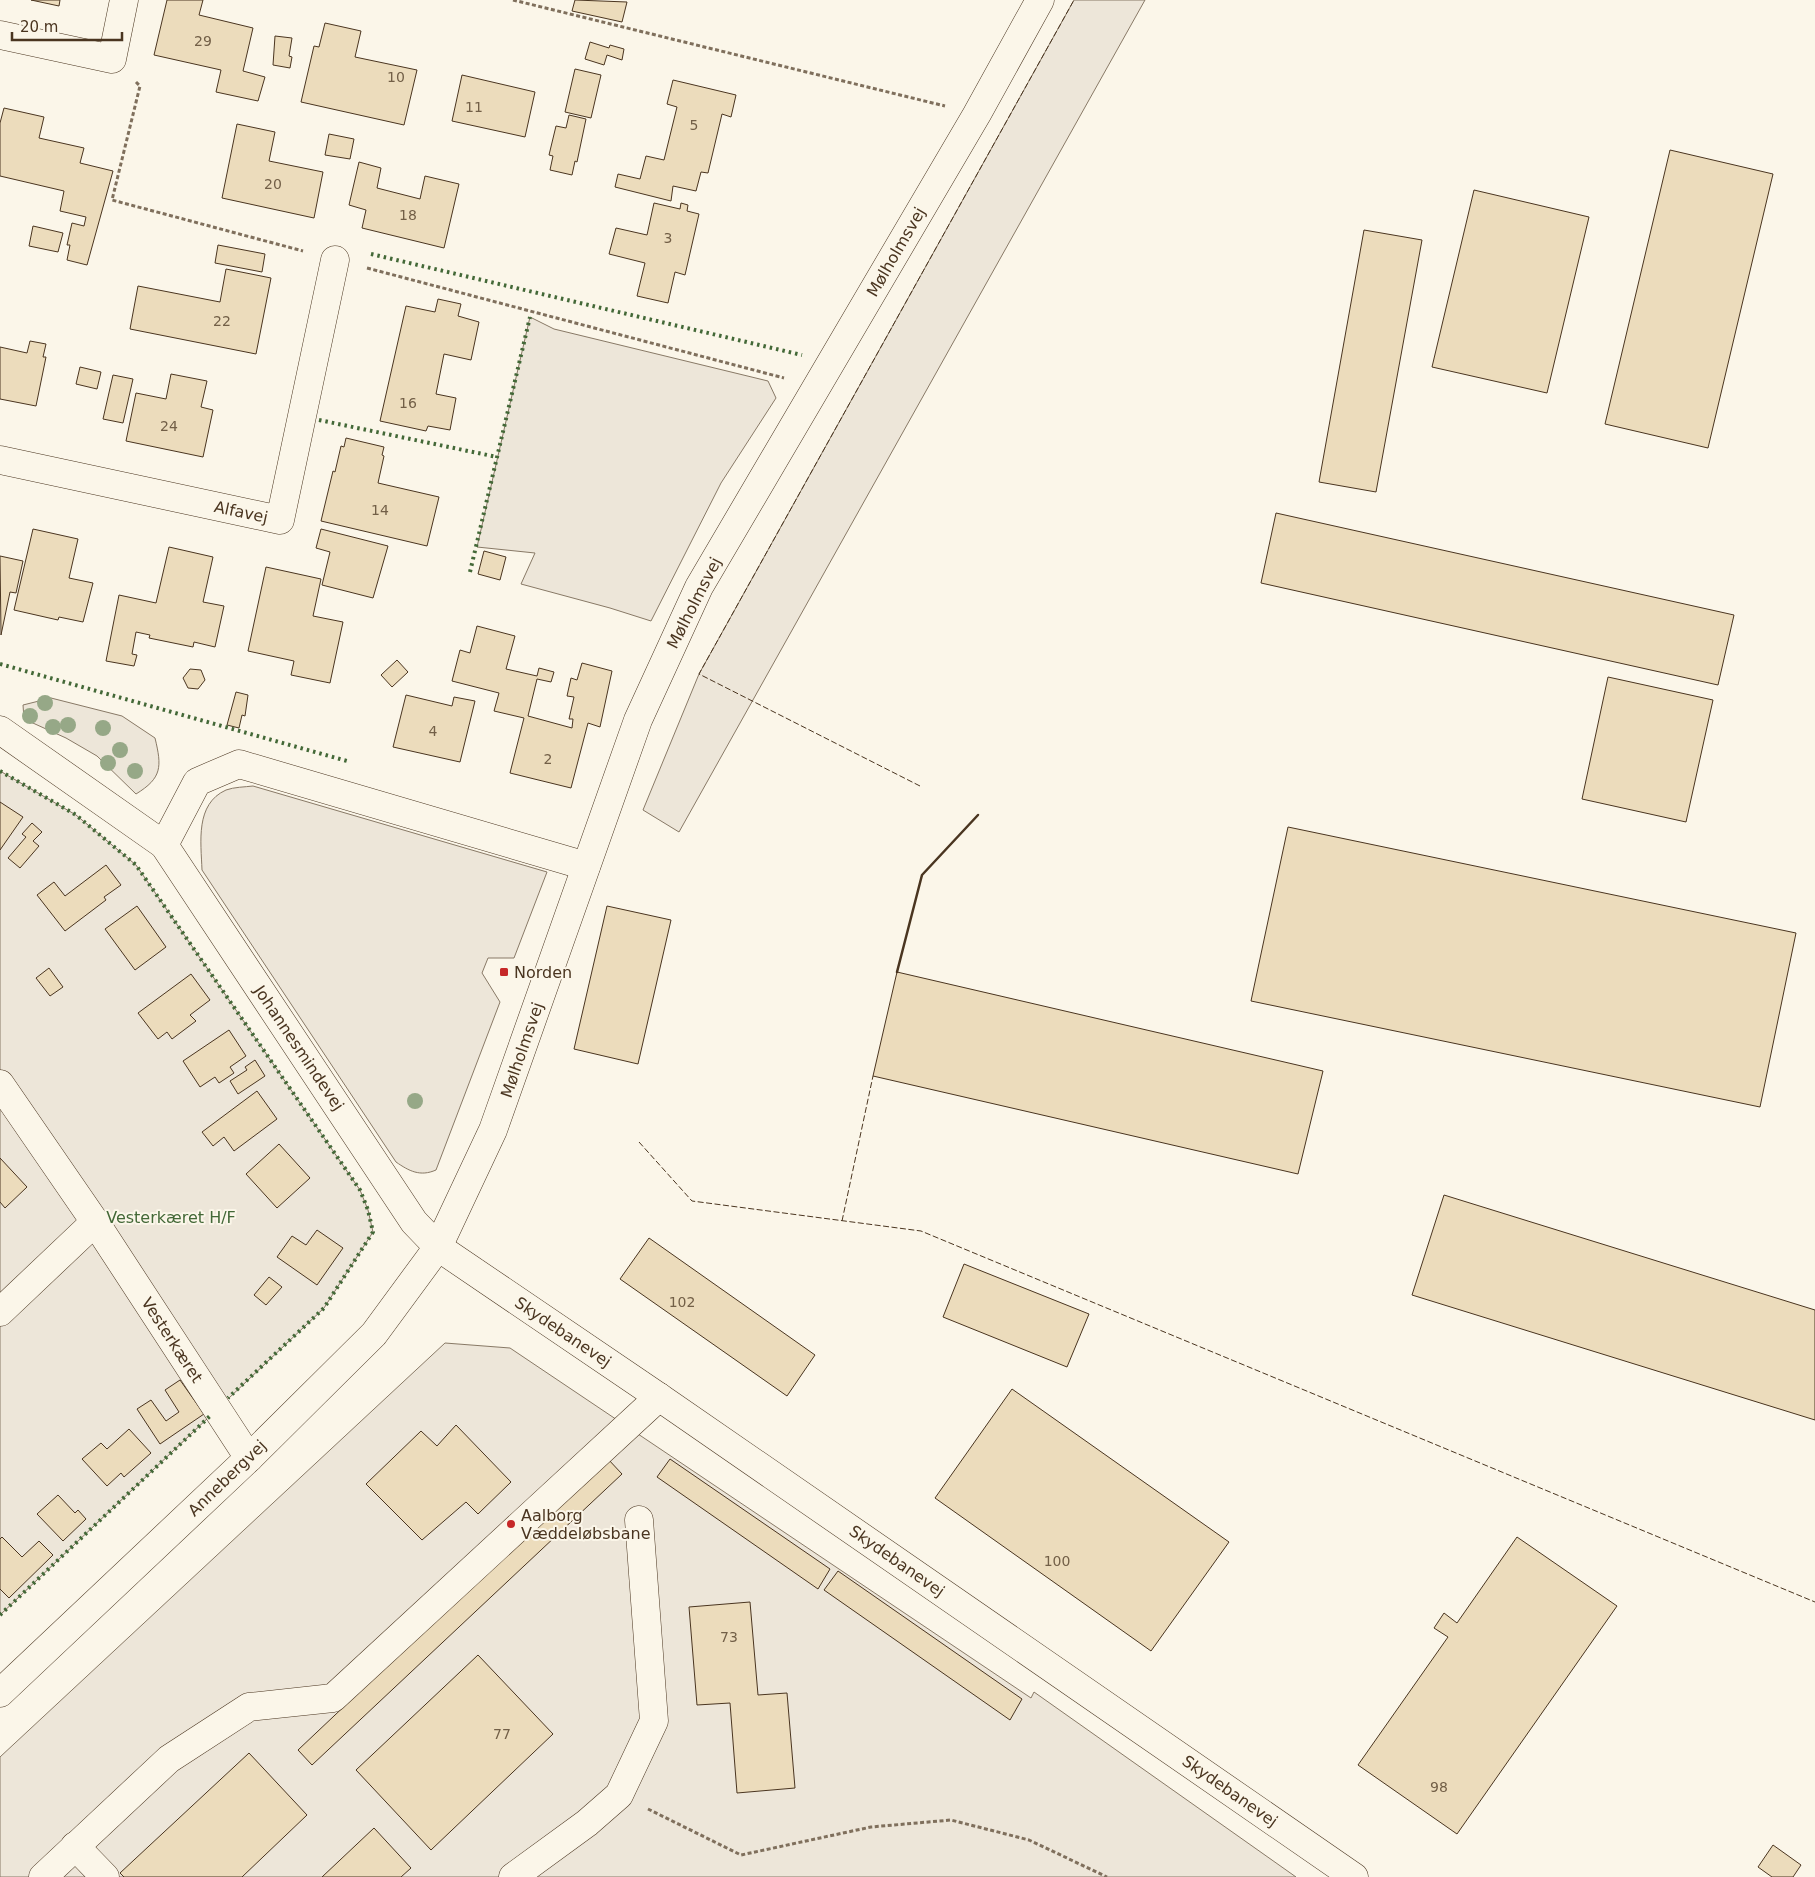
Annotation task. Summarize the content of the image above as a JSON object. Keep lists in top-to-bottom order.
{
  "streets": {
    "street": [
      "Mølholmsvej",
      "Alfavej",
      "Johannesmindevej",
      "Skydebanevej",
      "Vesterkæret",
      "Annebergvej"
    ]
  },
  "crossings": [
    ["Mølholmsvej", "Johannesmindevej"],
    ["Mølholmsvej", "Skydebanevej"],
    ["Mølholmsvej", "Annebergvej"],
    ["Johannesmindevej", "Skydebanevej"],
    ["Johannesmindevej", "Annebergvej"],
    ["Skydebanevej", "Annebergvej"],
    ["Vesterkæret", "Annebergvej"]
  ],
  "parks": ["Vesterkæret H/F"],
  "places": {
    "transit": ["Norden"],
    "other": ["Aalborg Væddeløbsbane"]
  },
  "house_numbers": [
    "29",
    "10",
    "11",
    "5",
    "20",
    "18",
    "3",
    "22",
    "16",
    "24",
    "14",
    "4",
    "2",
    "102",
    "100",
    "73",
    "77",
    "98"
  ],
  "scale_bar": "20 m"
}
